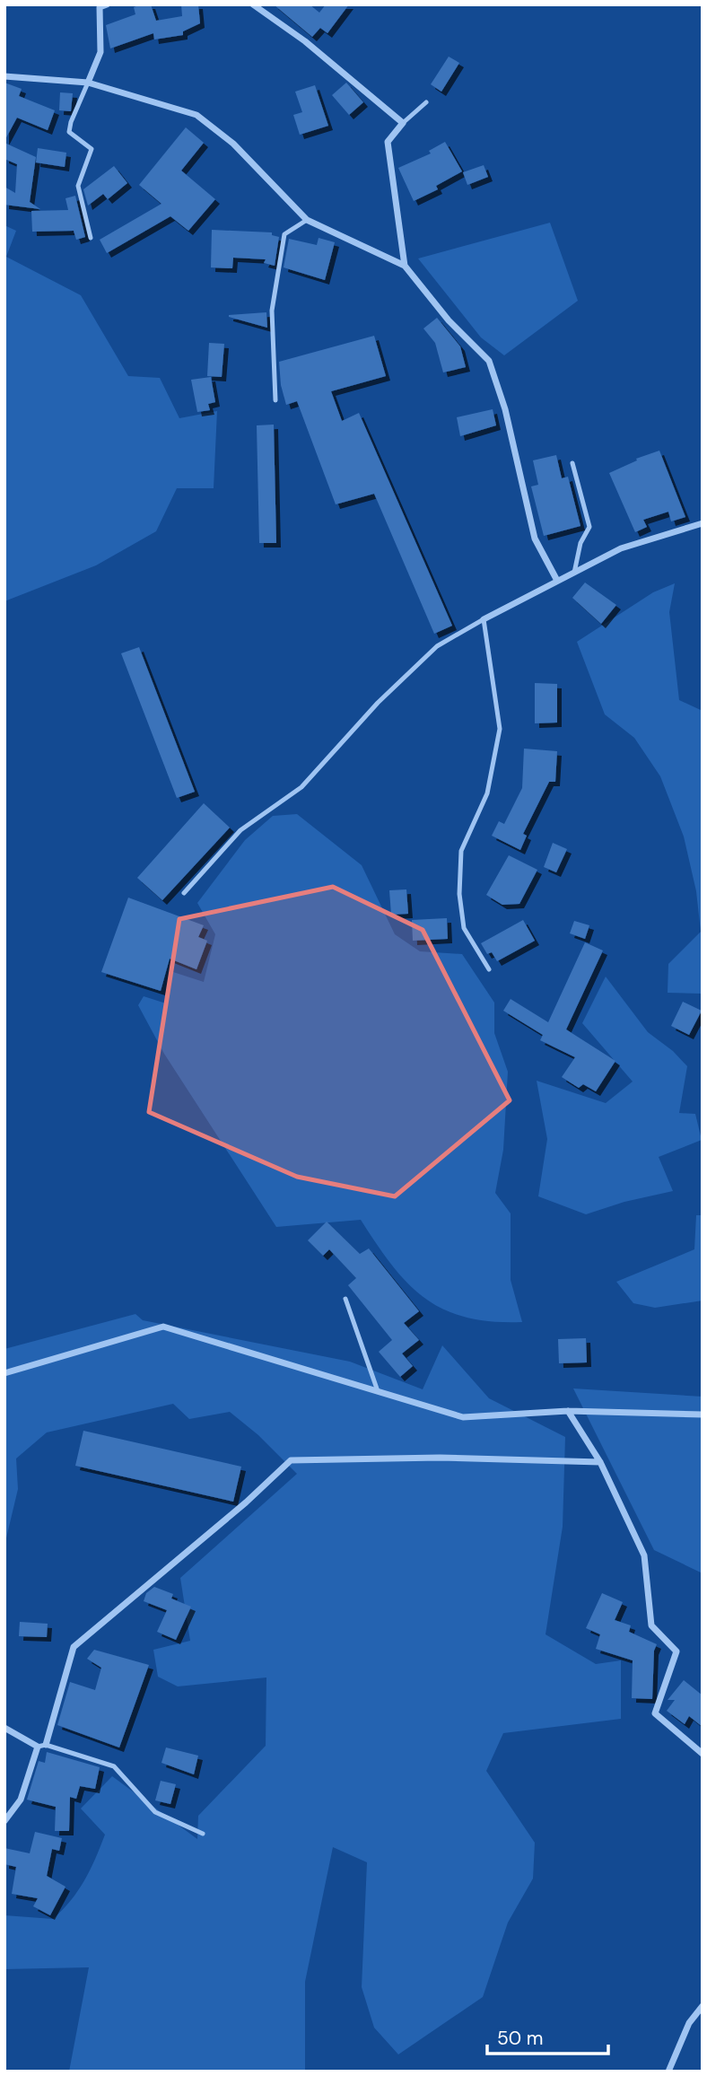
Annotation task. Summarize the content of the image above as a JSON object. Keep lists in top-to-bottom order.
{
  "scale_bar": "50 m"
}
